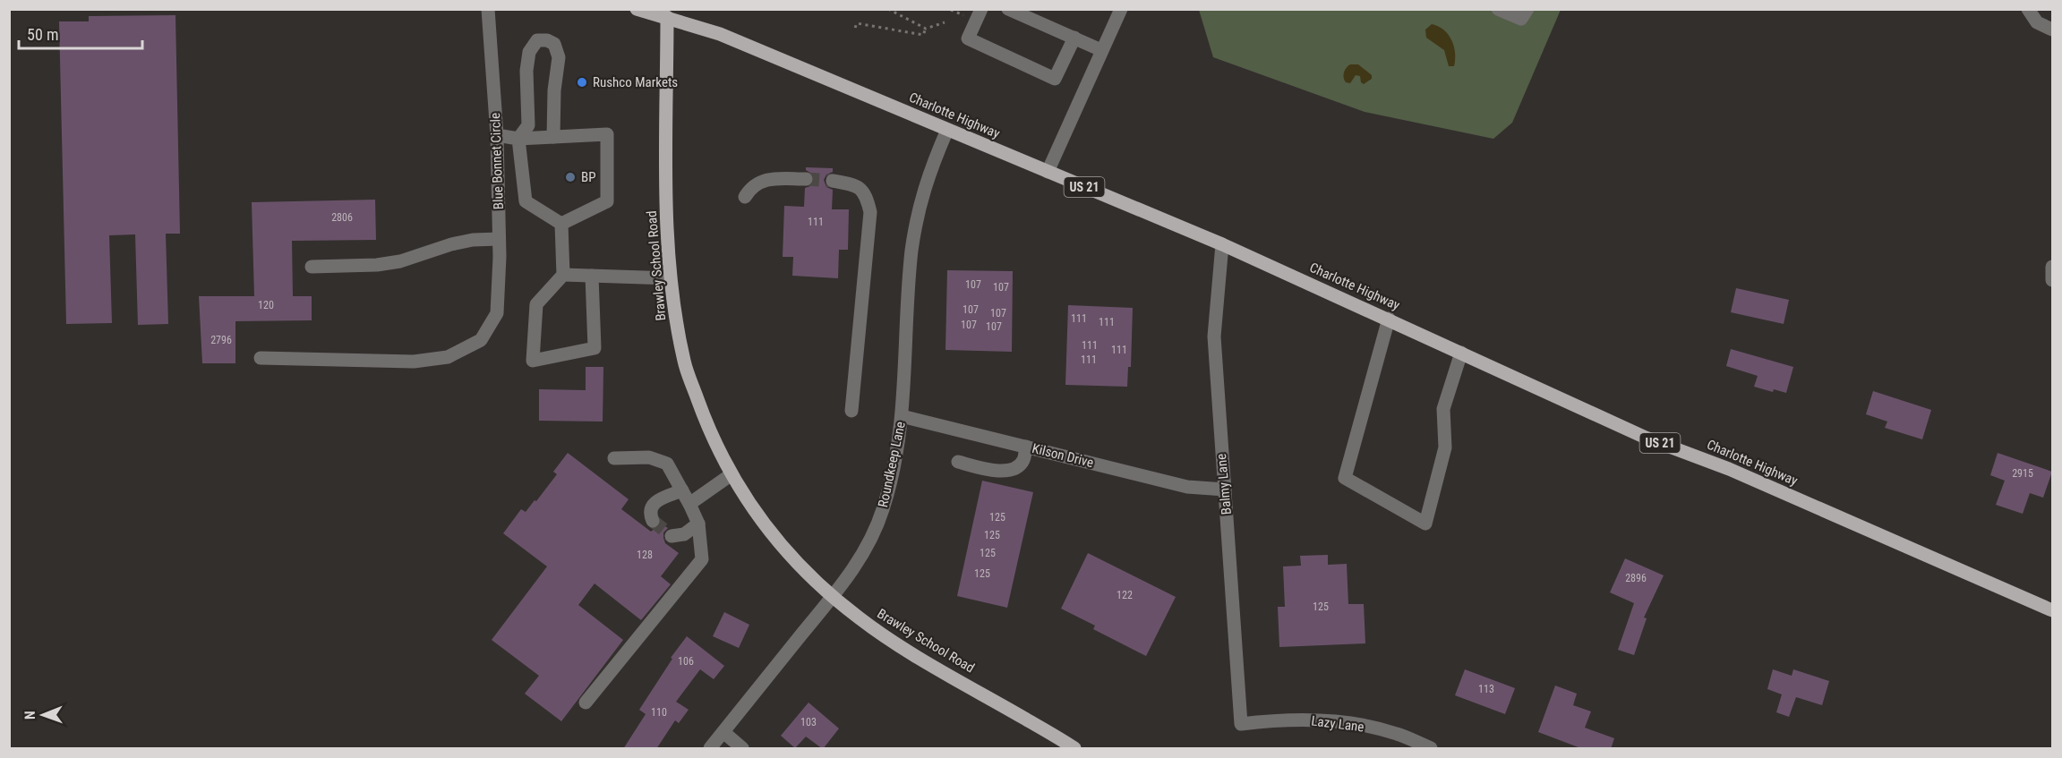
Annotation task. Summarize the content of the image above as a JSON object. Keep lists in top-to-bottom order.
{
  "streets": {
    "main road": ["Charlotte Highway", "US 21", "Brawley School Road"],
    "street": [
      "Blue Bonnet Circle",
      "Kilson Drive",
      "Roundkeep Lane",
      "Balmy Lane",
      "Lazy Lane"
    ]
  },
  "crossings": [
    ["Charlotte Highway", "Brawley School Road"],
    ["Charlotte Highway", "Roundkeep Lane"],
    ["Charlotte Highway", "Balmy Lane"],
    ["Brawley School Road", "Roundkeep Lane"],
    ["Kilson Drive", "Roundkeep Lane"],
    ["Kilson Drive", "Balmy Lane"],
    ["Balmy Lane", "Lazy Lane"]
  ],
  "places": ["Rushco Markets", "BP"],
  "house_numbers": [
    "2806",
    "111",
    "107",
    "107",
    "120",
    "107",
    "107",
    "111",
    "111",
    "107",
    "107",
    "2796",
    "111",
    "111",
    "111",
    "2915",
    "125",
    "125",
    "125",
    "128",
    "125",
    "2896",
    "122",
    "125",
    "106",
    "113",
    "110",
    "103"
  ],
  "scale_bar": "50 m",
  "north": "left"
}
